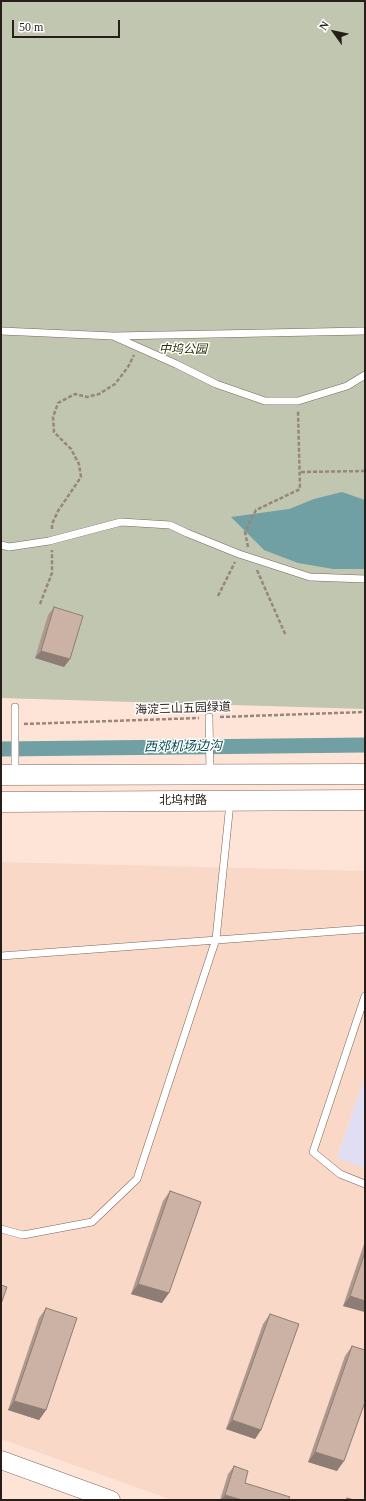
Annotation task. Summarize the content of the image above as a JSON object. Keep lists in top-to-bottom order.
{
  "streets": {
    "main road": ["北坞村路"],
    "path": ["海淀三山五园绿道"]
  },
  "water": ["西郊机场边沟"],
  "parks": ["中坞公园"],
  "scale_bar": "50 m",
  "north": "top left"
}
